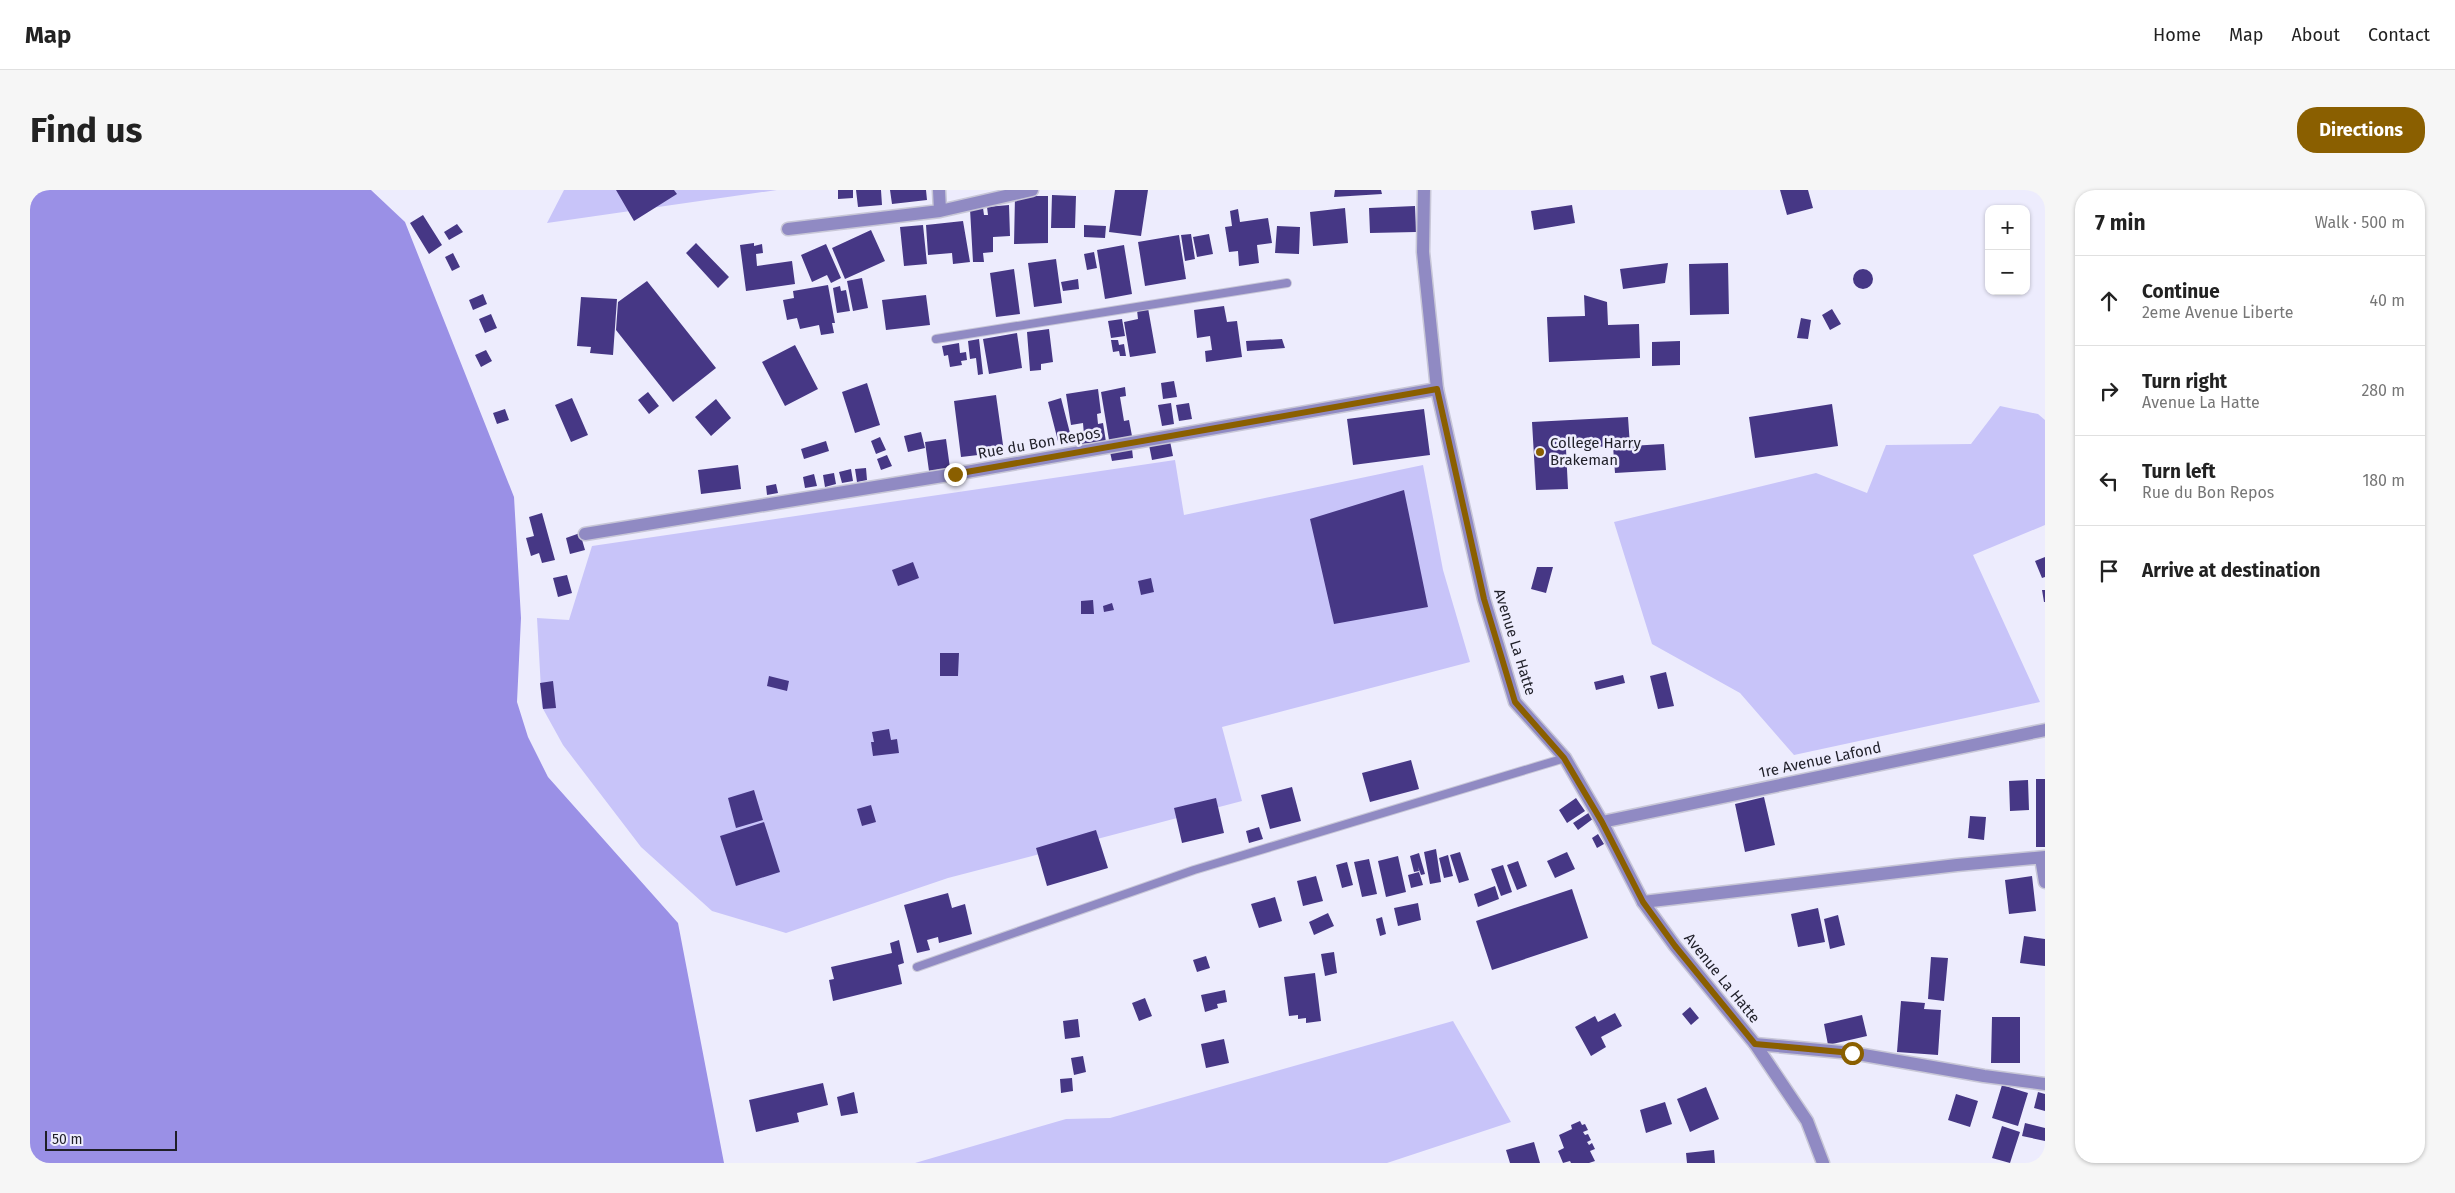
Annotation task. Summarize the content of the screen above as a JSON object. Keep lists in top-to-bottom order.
{
  "streets": {
    "street": ["Rue du Bon Repos", "Avenue La Hatte", "1re Avenue Lafond"]
  },
  "crossings": [
    ["Rue du Bon Repos", "Avenue La Hatte"],
    ["Avenue La Hatte", "1re Avenue Lafond"]
  ],
  "places": ["College Harry Brakeman"],
  "scale_bar": "50 m",
  "page": {
    "header": "Map",
    "nav": [
      "Home",
      "Map",
      "About",
      "Contact"
    ],
    "buttons": "Directions",
    "title": "Find us",
    "heading": ["7 min", "Walk · 500 m"],
    "map_buttons": ["+", "−"],
    "list": [
      ["Continue", "2eme Avenue Liberte", "40 m"],
      ["Turn right", "Avenue La Hatte", "280 m"],
      ["Turn left", "Rue du Bon Repos", "180 m"],
      "Arrive at destination"
    ],
    "scale": "50 m"
  }
}
